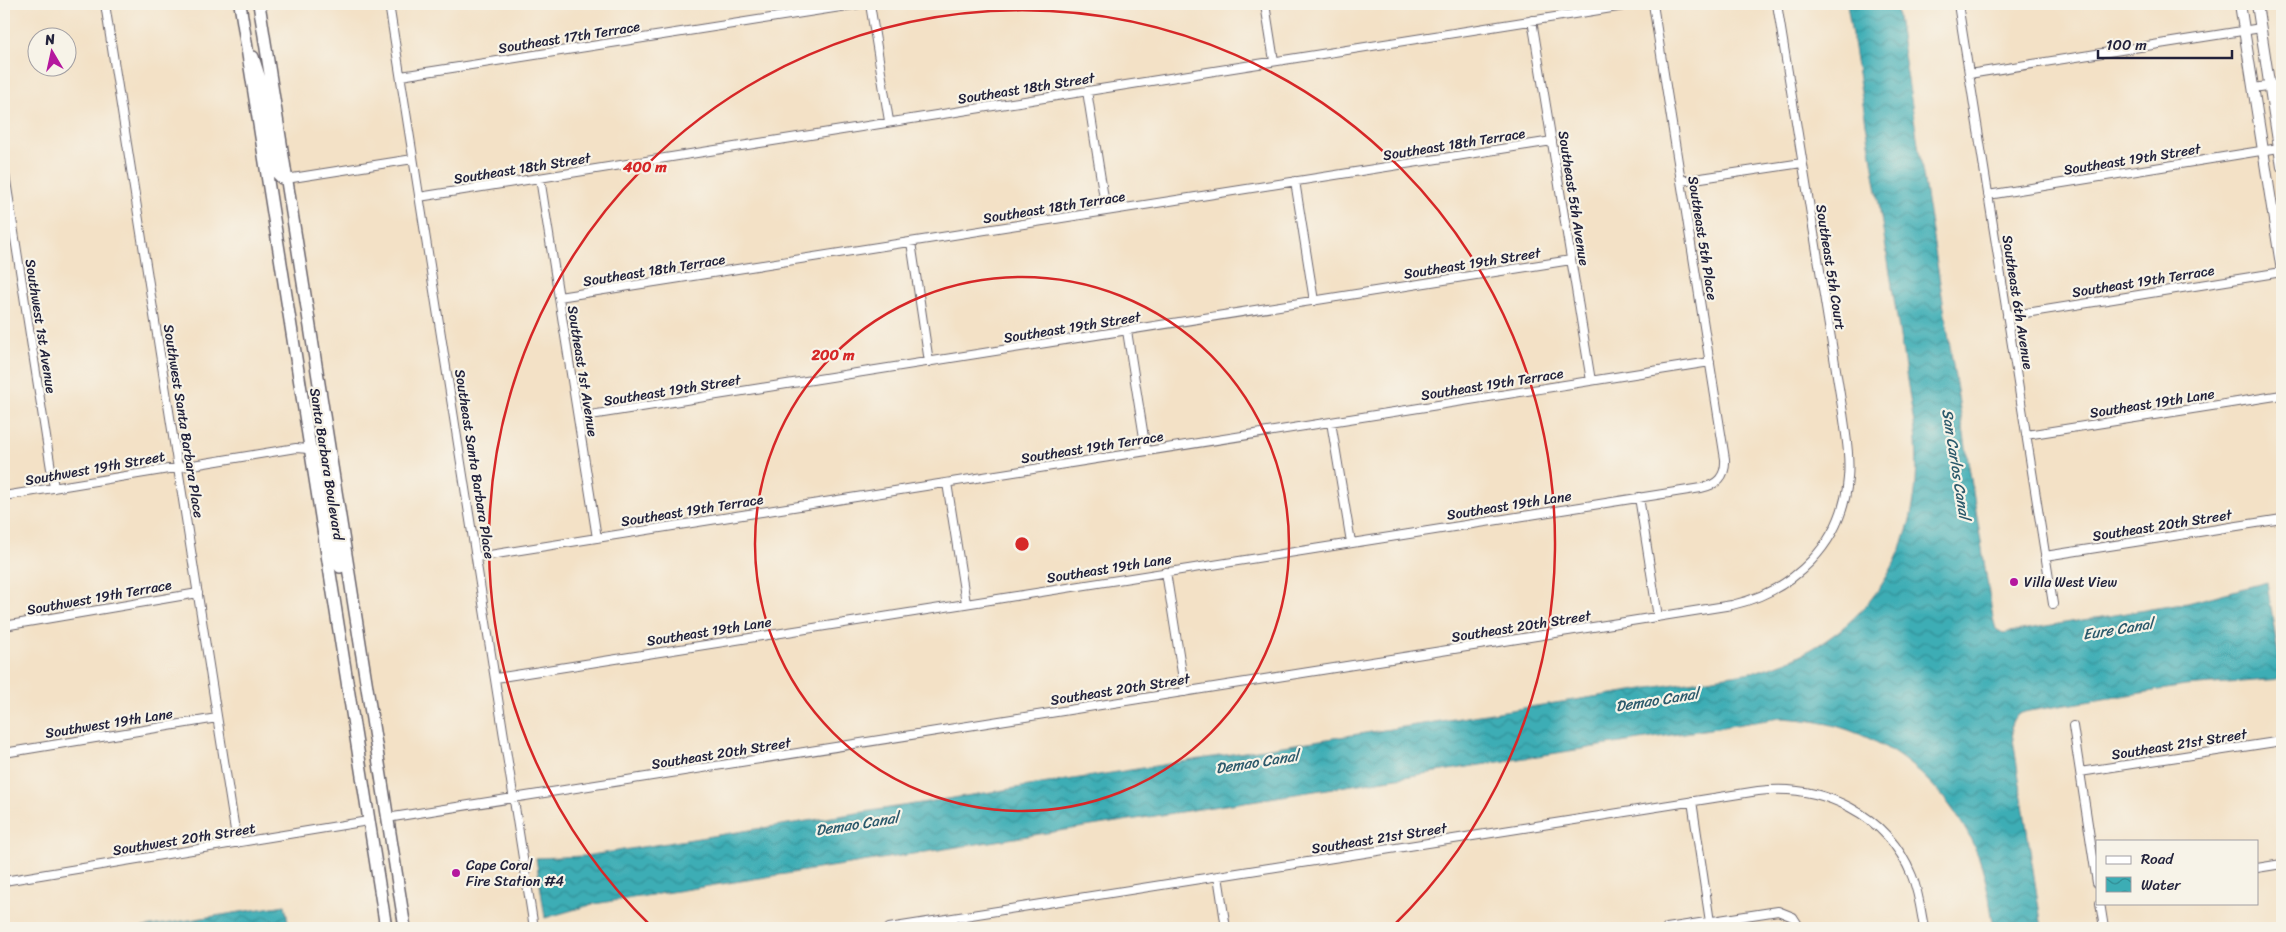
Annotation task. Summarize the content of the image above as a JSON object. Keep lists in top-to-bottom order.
{
  "streets": {
    "main road": ["Santa Barbara Boulevard"],
    "street": [
      "Southeast 17th Terrace",
      "Southeast 18th Street",
      "Southeast 18th Terrace",
      "Southeast 19th Street",
      "Southeast 5th Avenue",
      "Southeast 5th Place",
      "Southeast 5th Court",
      "Southeast 19th Terrace",
      "Southeast 6th Avenue",
      "Southwest 1st Avenue",
      "Southeast 1st Avenue",
      "Southeast 19th Lane",
      "Southwest Santa Barbara Place",
      "Southeast Santa Barbara Place",
      "Southwest 19th Street",
      "Southeast 20th Street",
      "Southwest 19th Terrace",
      "Southwest 19th Lane",
      "Southeast 21st Street",
      "Southwest 20th Street"
    ]
  },
  "crossings": [
    ["Southeast 17th Terrace", "Southeast Santa Barbara Place"],
    ["Southeast 18th Street", "Southeast 5th Avenue"],
    ["Southeast 18th Street", "Southeast 1st Avenue"],
    ["Southeast 18th Street", "Southeast Santa Barbara Place"],
    ["Southeast 18th Terrace", "Southeast 5th Avenue"],
    ["Southeast 18th Terrace", "Southeast 1st Avenue"],
    ["Southeast 19th Street", "Southeast 5th Avenue"],
    ["Southeast 19th Street", "Southeast 6th Avenue"],
    ["Southeast 19th Street", "Southeast 1st Avenue"],
    ["Southeast 5th Avenue", "Southeast 19th Terrace"],
    ["Southeast 5th Place", "Southeast 19th Terrace"],
    ["Southeast 5th Place", "Southeast 19th Lane"],
    ["Southeast 5th Court", "Southeast 20th Street"],
    ["Southeast 19th Terrace", "Southeast 6th Avenue"],
    ["Southeast 19th Terrace", "Southeast 1st Avenue"],
    ["Southeast 19th Terrace", "Southeast Santa Barbara Place"],
    ["Southeast 6th Avenue", "Southeast 19th Lane"],
    ["Southeast 6th Avenue", "Southeast 20th Street"],
    ["Southwest 1st Avenue", "Southwest 19th Street"],
    ["Southeast 19th Lane", "Southeast Santa Barbara Place"],
    ["Southwest Santa Barbara Place", "Southwest 19th Street"],
    ["Southwest Santa Barbara Place", "Southwest 19th Terrace"],
    ["Southwest Santa Barbara Place", "Southwest 19th Lane"],
    ["Southwest Santa Barbara Place", "Southwest 20th Street"],
    ["Santa Barbara Boulevard", "Southwest 19th Street"],
    ["Santa Barbara Boulevard", "Southeast 20th Street"],
    ["Santa Barbara Boulevard", "Southwest 20th Street"],
    ["Southeast Santa Barbara Place", "Southeast 20th Street"]
  ],
  "water": ["San Carlos Canal", "Eure Canal", "Demao Canal"],
  "places": ["Villa West View", "Cape Coral Fire Station #4"],
  "legend": ["Road", "Water"],
  "scale_bar": "100 m",
  "north": "top",
  "rings": ["400 m", "200 m"]
}
